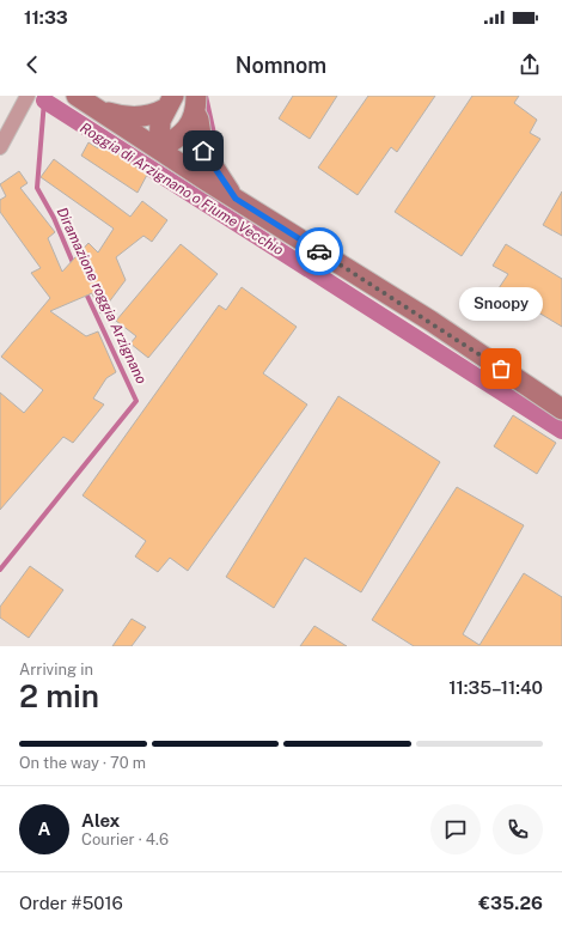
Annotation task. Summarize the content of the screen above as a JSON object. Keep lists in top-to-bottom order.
{
  "water": ["Roggia di Arzignano o Fiume Vecchio", "Diramazione roggia Arzignano"],
  "places": ["Snoopy"],
  "page": {
    "status": "11:33",
    "header": "Nomnom",
    "bubble": "Snoopy",
    "heading": ["2 min", "Arriving in", "11:35–11:40"],
    "panel": [
      "Alex",
      "Courier · 4.6",
      "Order #5016",
      "€35.26"
    ],
    "bar": "On the way · 70 m",
    "round": "A"
  }
}
